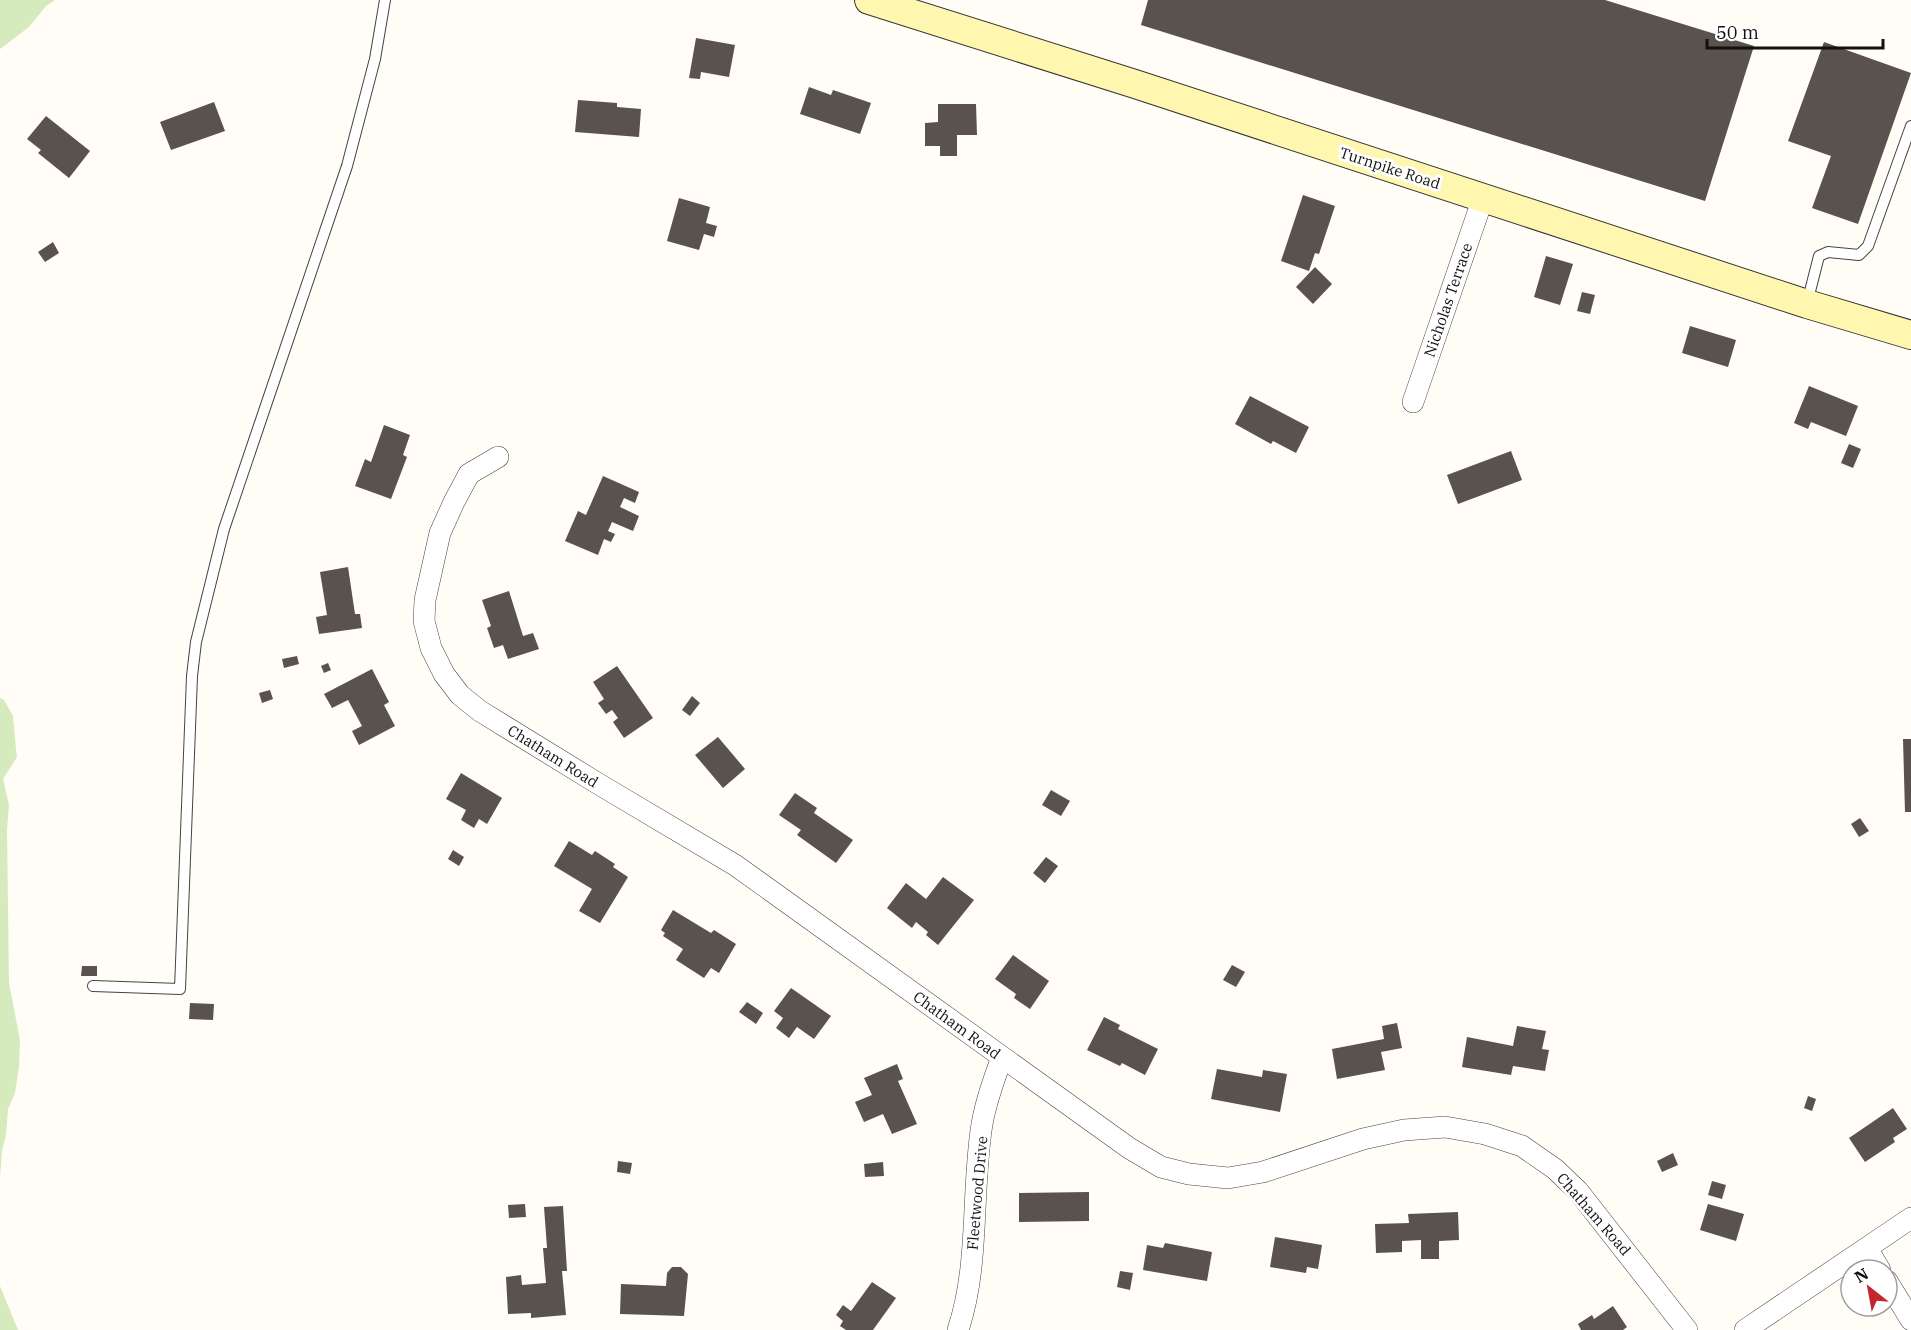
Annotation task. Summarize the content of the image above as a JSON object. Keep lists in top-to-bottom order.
{
  "streets": {
    "main road": ["Turnpike Road"],
    "street": ["Nicholas Terrace", "Chatham Road", "Fleetwood Drive"]
  },
  "crossings": [
    ["Turnpike Road", "Nicholas Terrace"],
    ["Chatham Road", "Fleetwood Drive"]
  ],
  "scale_bar": "50 m",
  "north": "top left"
}
